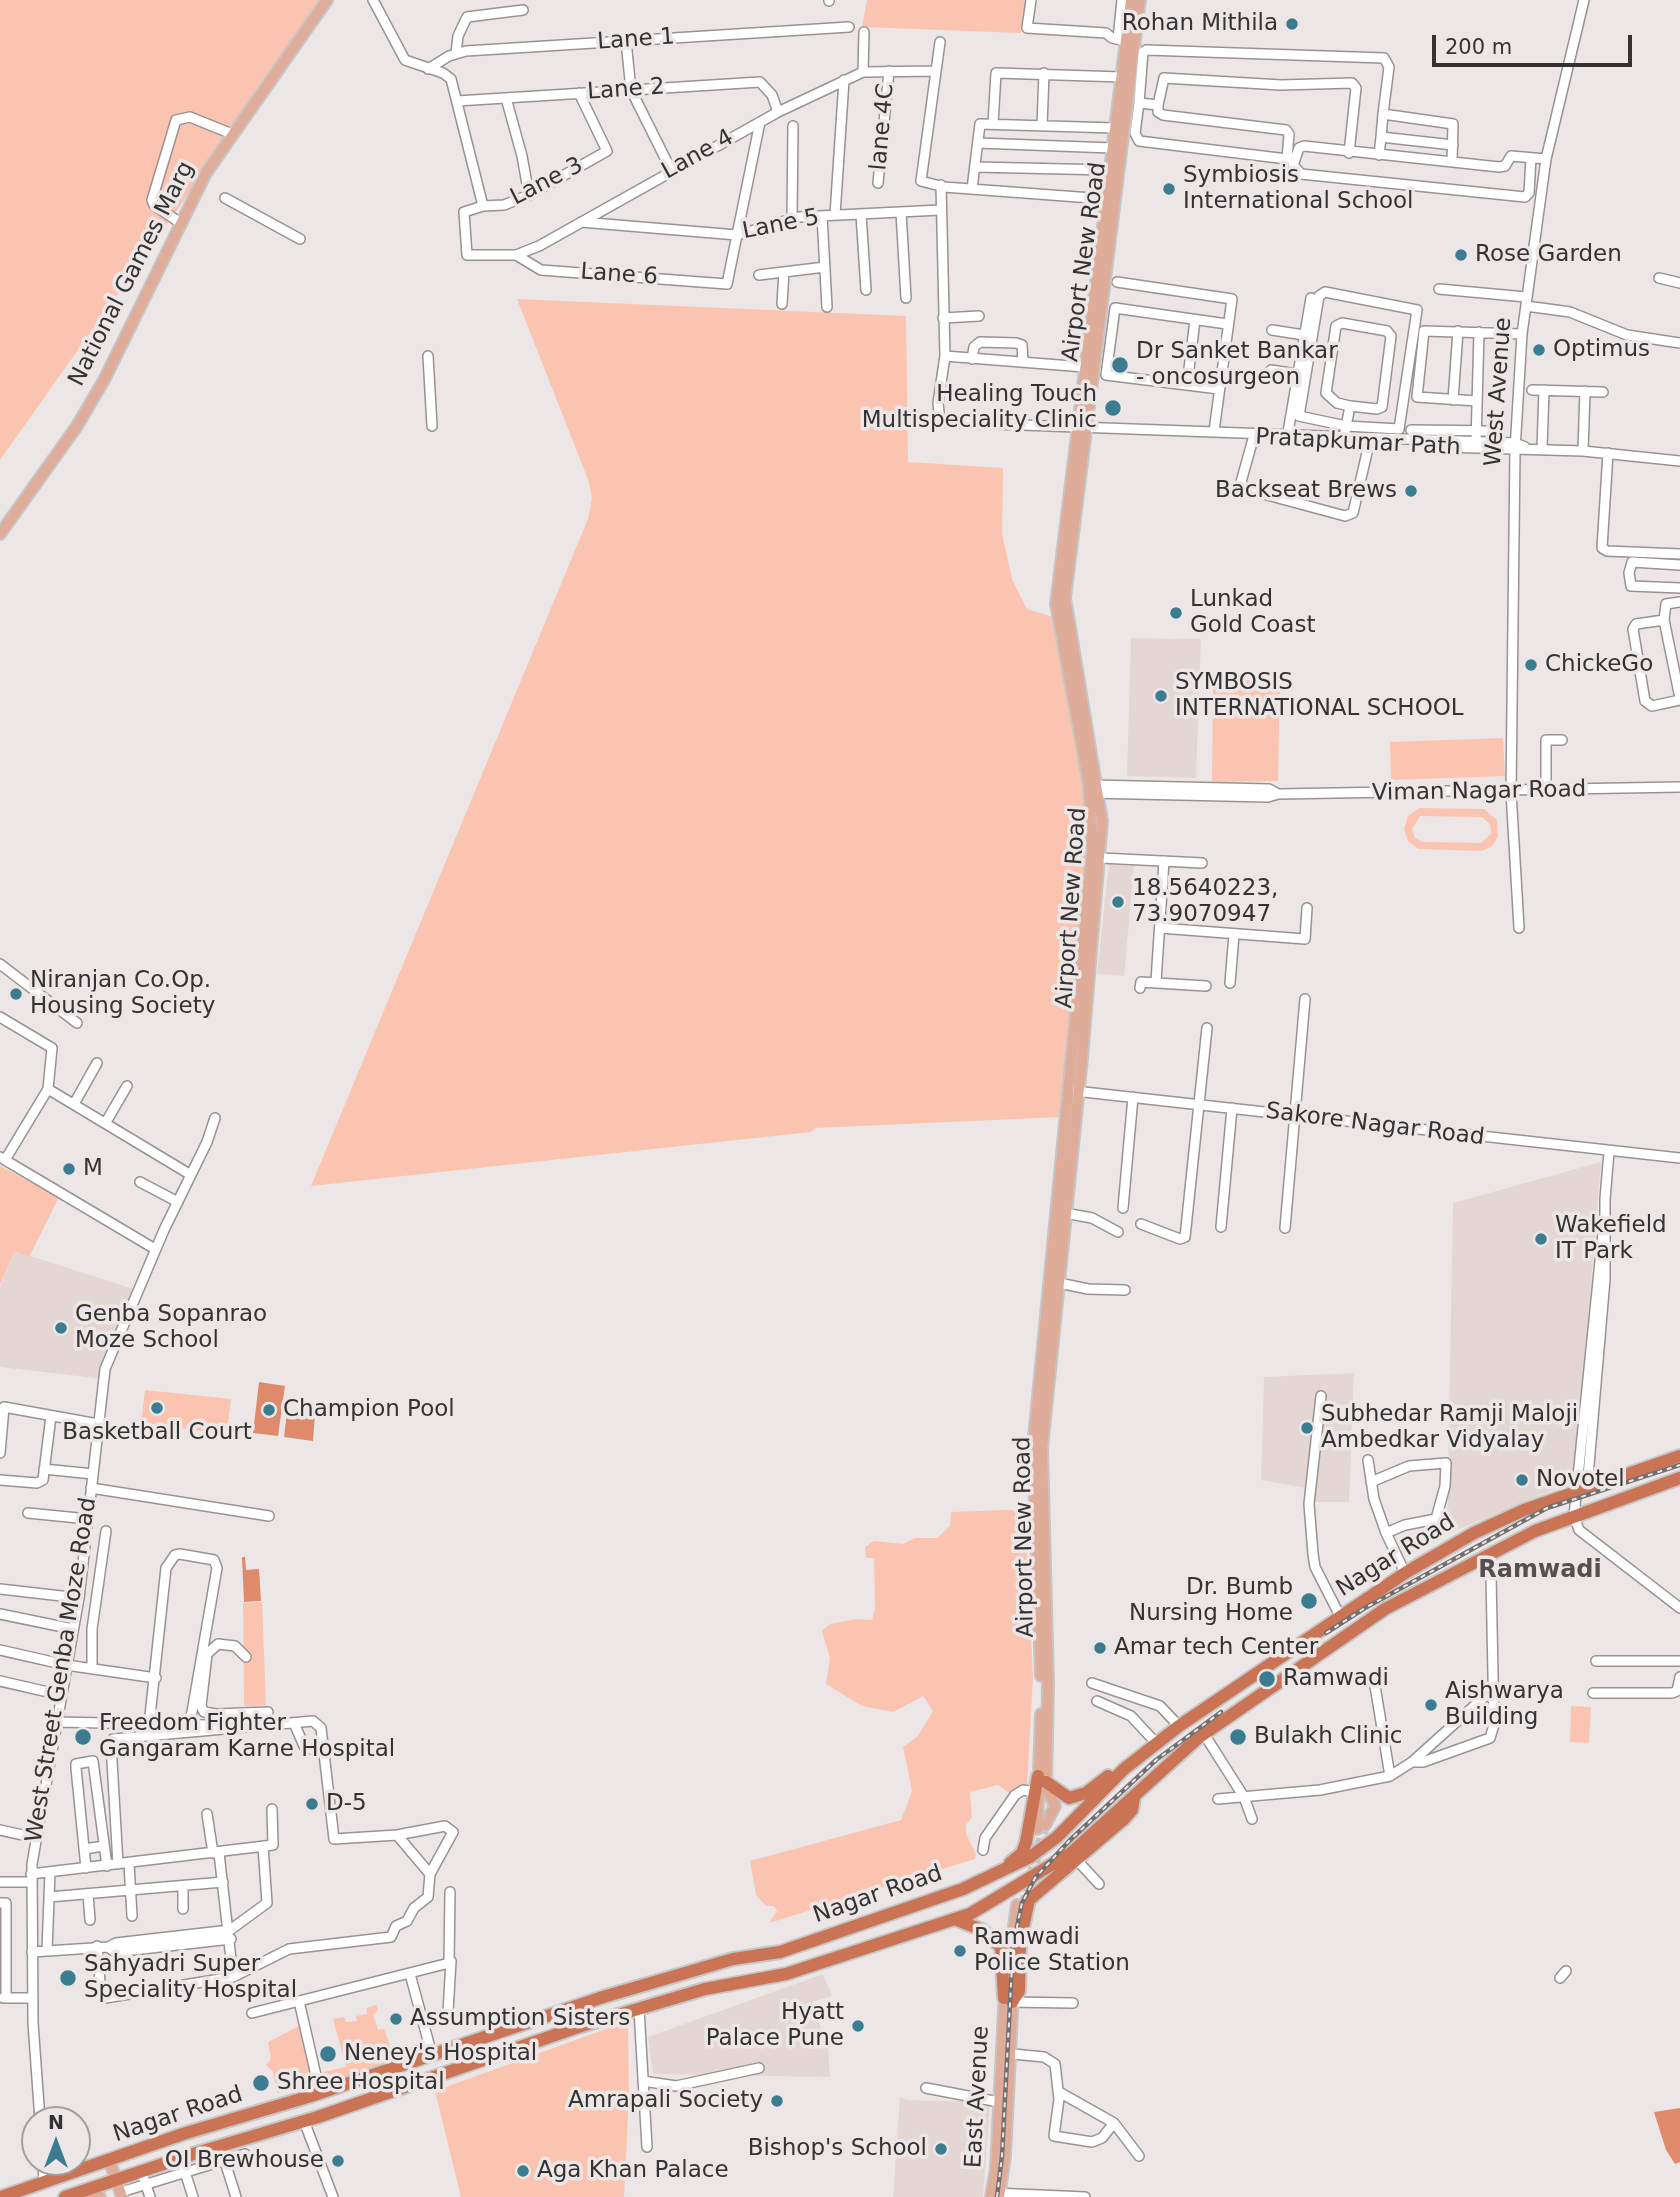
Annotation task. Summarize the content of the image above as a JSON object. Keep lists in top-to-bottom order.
{
  "streets": {
    "highway": ["Nagar Road"],
    "main road": ["Airport New Road", "National Games Marg", "East Avenue"],
    "street": [
      "Lane 1",
      "Lane 2",
      "lane 4C",
      "Lane 4",
      "Lane 3",
      "Lane 5",
      "Lane 6",
      "West Avenue",
      "Pratapkumar Path",
      "Viman Nagar Road",
      "Sakore Nagar Road",
      "West Street Genba Moze Road"
    ]
  },
  "crossings": [
    ["Lane 2", "Lane 4"],
    ["Lane 2", "Lane 3"],
    ["lane 4C", "Lane 4"],
    ["Lane 4", "Lane 3"],
    ["Lane 4", "Lane 5"],
    ["Lane 4", "Lane 6"],
    ["Lane 5", "Lane 6"],
    ["Airport New Road", "Pratapkumar Path"],
    ["Airport New Road", "Viman Nagar Road"],
    ["Airport New Road", "Sakore Nagar Road"],
    ["West Avenue", "Pratapkumar Path"],
    ["West Avenue", "Viman Nagar Road"]
  ],
  "districts": ["Ramwadi"],
  "places": [
    "Rohan Mithila",
    "Symbiosis International School",
    "Rose Garden",
    "Optimus",
    "Dr Sanket Bankar - oncosurgeon",
    "Healing Touch Multispeciality Clinic",
    "Backseat Brews",
    "Lunkad Gold Coast",
    "ChickeGo",
    "SYMBOSIS INTERNATIONAL SCHOOL",
    "18.5640223, 73.9070947",
    "Niranjan Co.Op. Housing Society",
    "M",
    "Wakefield IT Park",
    "Genba Sopanrao Moze School",
    "Basketball Court",
    "Champion Pool",
    "Subhedar Ramji Maloji Ambedkar Vidyalay",
    "Novotel",
    "Dr. Bumb Nursing Home",
    "Amar tech Center",
    "Ramwadi",
    "Aishwarya Building",
    "Freedom Fighter Gangaram Karne Hospital",
    "Bulakh Clinic",
    "D-5",
    "Ramwadi Police Station",
    "Sahyadri Super Speciality Hospital",
    "Assumption Sisters",
    "Hyatt Palace Pune",
    "Neney's Hospital",
    "Shree Hospital",
    "Amrapali Society",
    "Bishop's School",
    "OI Brewhouse",
    "Aga Khan Palace"
  ],
  "scale_bar": "200 m",
  "north": "top"
}
